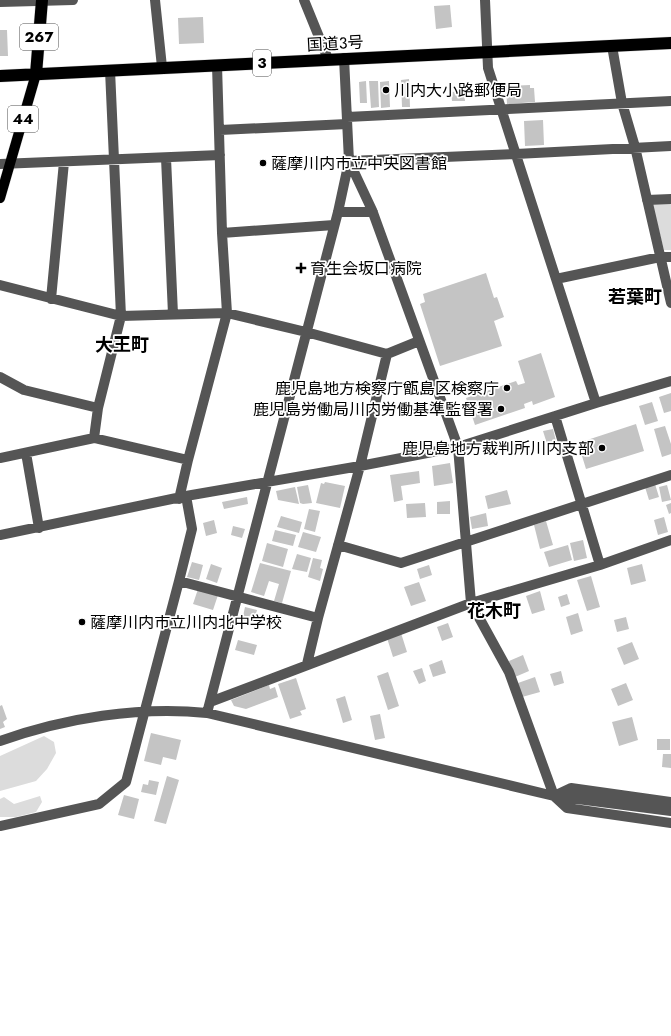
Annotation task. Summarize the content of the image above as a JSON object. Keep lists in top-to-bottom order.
{
  "streets": {
    "highway": ["267", "国道3号", "3"],
    "main road": ["44"]
  },
  "crossings": [
    ["267", "国道3号"],
    ["267", "44"],
    ["国道3号", "44"]
  ],
  "districts": ["若葉町", "大王町", "花木町"],
  "places": {
    "other": [
      "川内大小路郵便局",
      "薩摩川内市立中央図書館",
      "鹿児島地方検察庁甑島区検察庁",
      "鹿児島労働局川内労働基準監督署",
      "鹿児島地方裁判所川内支部",
      "薩摩川内市立川内北中学校"
    ],
    "health": ["育生会坂口病院"]
  }
}
